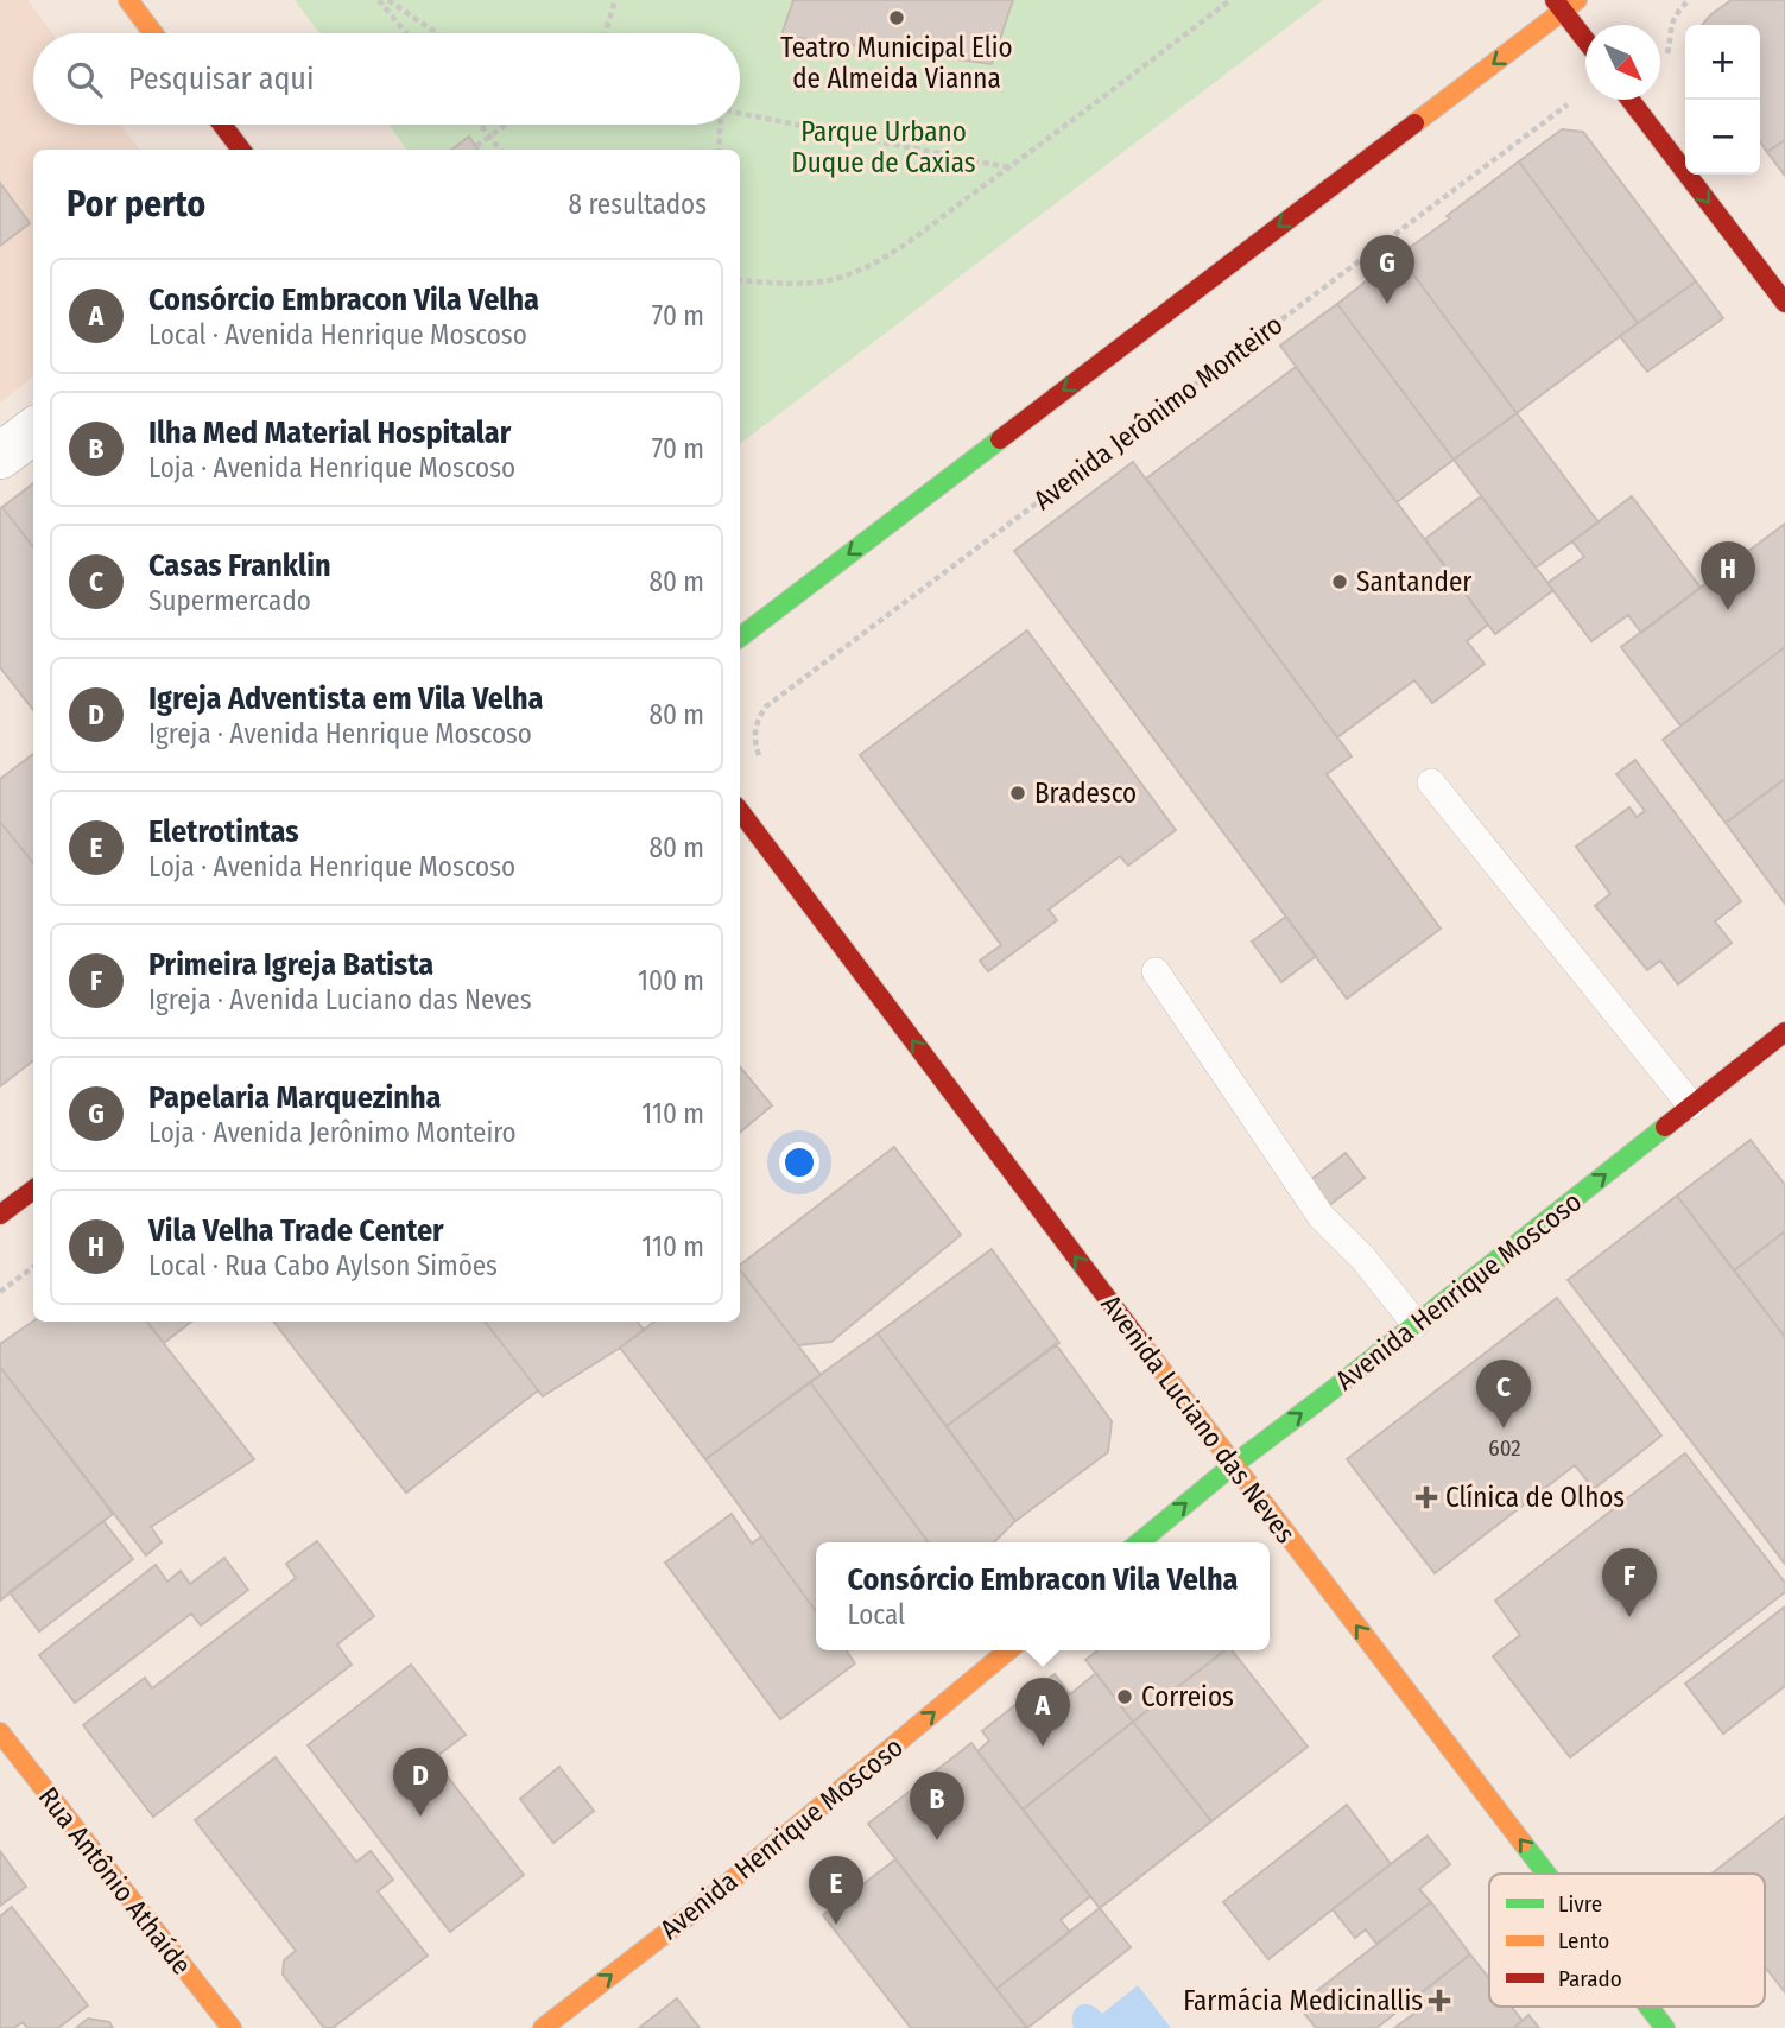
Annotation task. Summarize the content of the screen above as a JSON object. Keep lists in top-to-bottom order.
{
  "streets": {
    "main road": ["Avenida Henrique Moscoso", "Avenida Luciano das Neves", "Rua Antônio Athaíde"],
    "path": ["Avenida Jerônimo Monteiro"]
  },
  "crossings": [
    ["Avenida Henrique Moscoso", "Avenida Luciano das Neves"]
  ],
  "one_way": ["Avenida Henrique Moscoso", "Avenida Luciano das Neves"],
  "parks": ["Parque Urbano Duque de Caxias"],
  "places": {
    "other": [
      "Teatro Municipal Elio de Almeida Vianna",
      "Santander",
      "Bradesco",
      "Correios"
    ],
    "health": ["Clínica de Olhos", "Farmácia Medicinallis"]
  },
  "house_numbers": ["602"],
  "legend": ["Livre", "Lento", "Parado"],
  "north": "bottom right",
  "page": {
    "map_buttons": ["+", "−"],
    "search": "Pesquisar aqui",
    "heading": ["Por perto", "8 resultados"],
    "pins": [
      "G",
      "H",
      "C",
      "F",
      "A",
      "D",
      "B",
      "E"
    ],
    "list": [
      {
        "mark": "A",
        "name": "Consórcio Embracon Vila Velha",
        "note": "Local · Avenida Henrique Moscoso",
        "value": "70 m"
      },
      {
        "mark": "B",
        "name": "Ilha Med Material Hospitalar",
        "note": "Loja · Avenida Henrique Moscoso",
        "value": "70 m"
      },
      {
        "mark": "C",
        "name": "Casas Franklin",
        "note": "Supermercado",
        "value": "80 m"
      },
      {
        "mark": "D",
        "name": "Igreja Adventista em Vila Velha",
        "note": "Igreja · Avenida Henrique Moscoso",
        "value": "80 m"
      },
      {
        "mark": "E",
        "name": "Eletrotintas",
        "note": "Loja · Avenida Henrique Moscoso",
        "value": "80 m"
      },
      {
        "mark": "F",
        "name": "Primeira Igreja Batista",
        "note": "Igreja · Avenida Luciano das Neves",
        "value": "100 m"
      },
      {
        "mark": "G",
        "name": "Papelaria Marquezinha",
        "note": "Loja · Avenida Jerônimo Monteiro",
        "value": "110 m"
      },
      {
        "mark": "H",
        "name": "Vila Velha Trade Center",
        "note": "Local · Rua Cabo Aylson Simões",
        "value": "110 m"
      }
    ],
    "popup": ["Consórcio Embracon Vila Velha", "Local"]
  }
}
